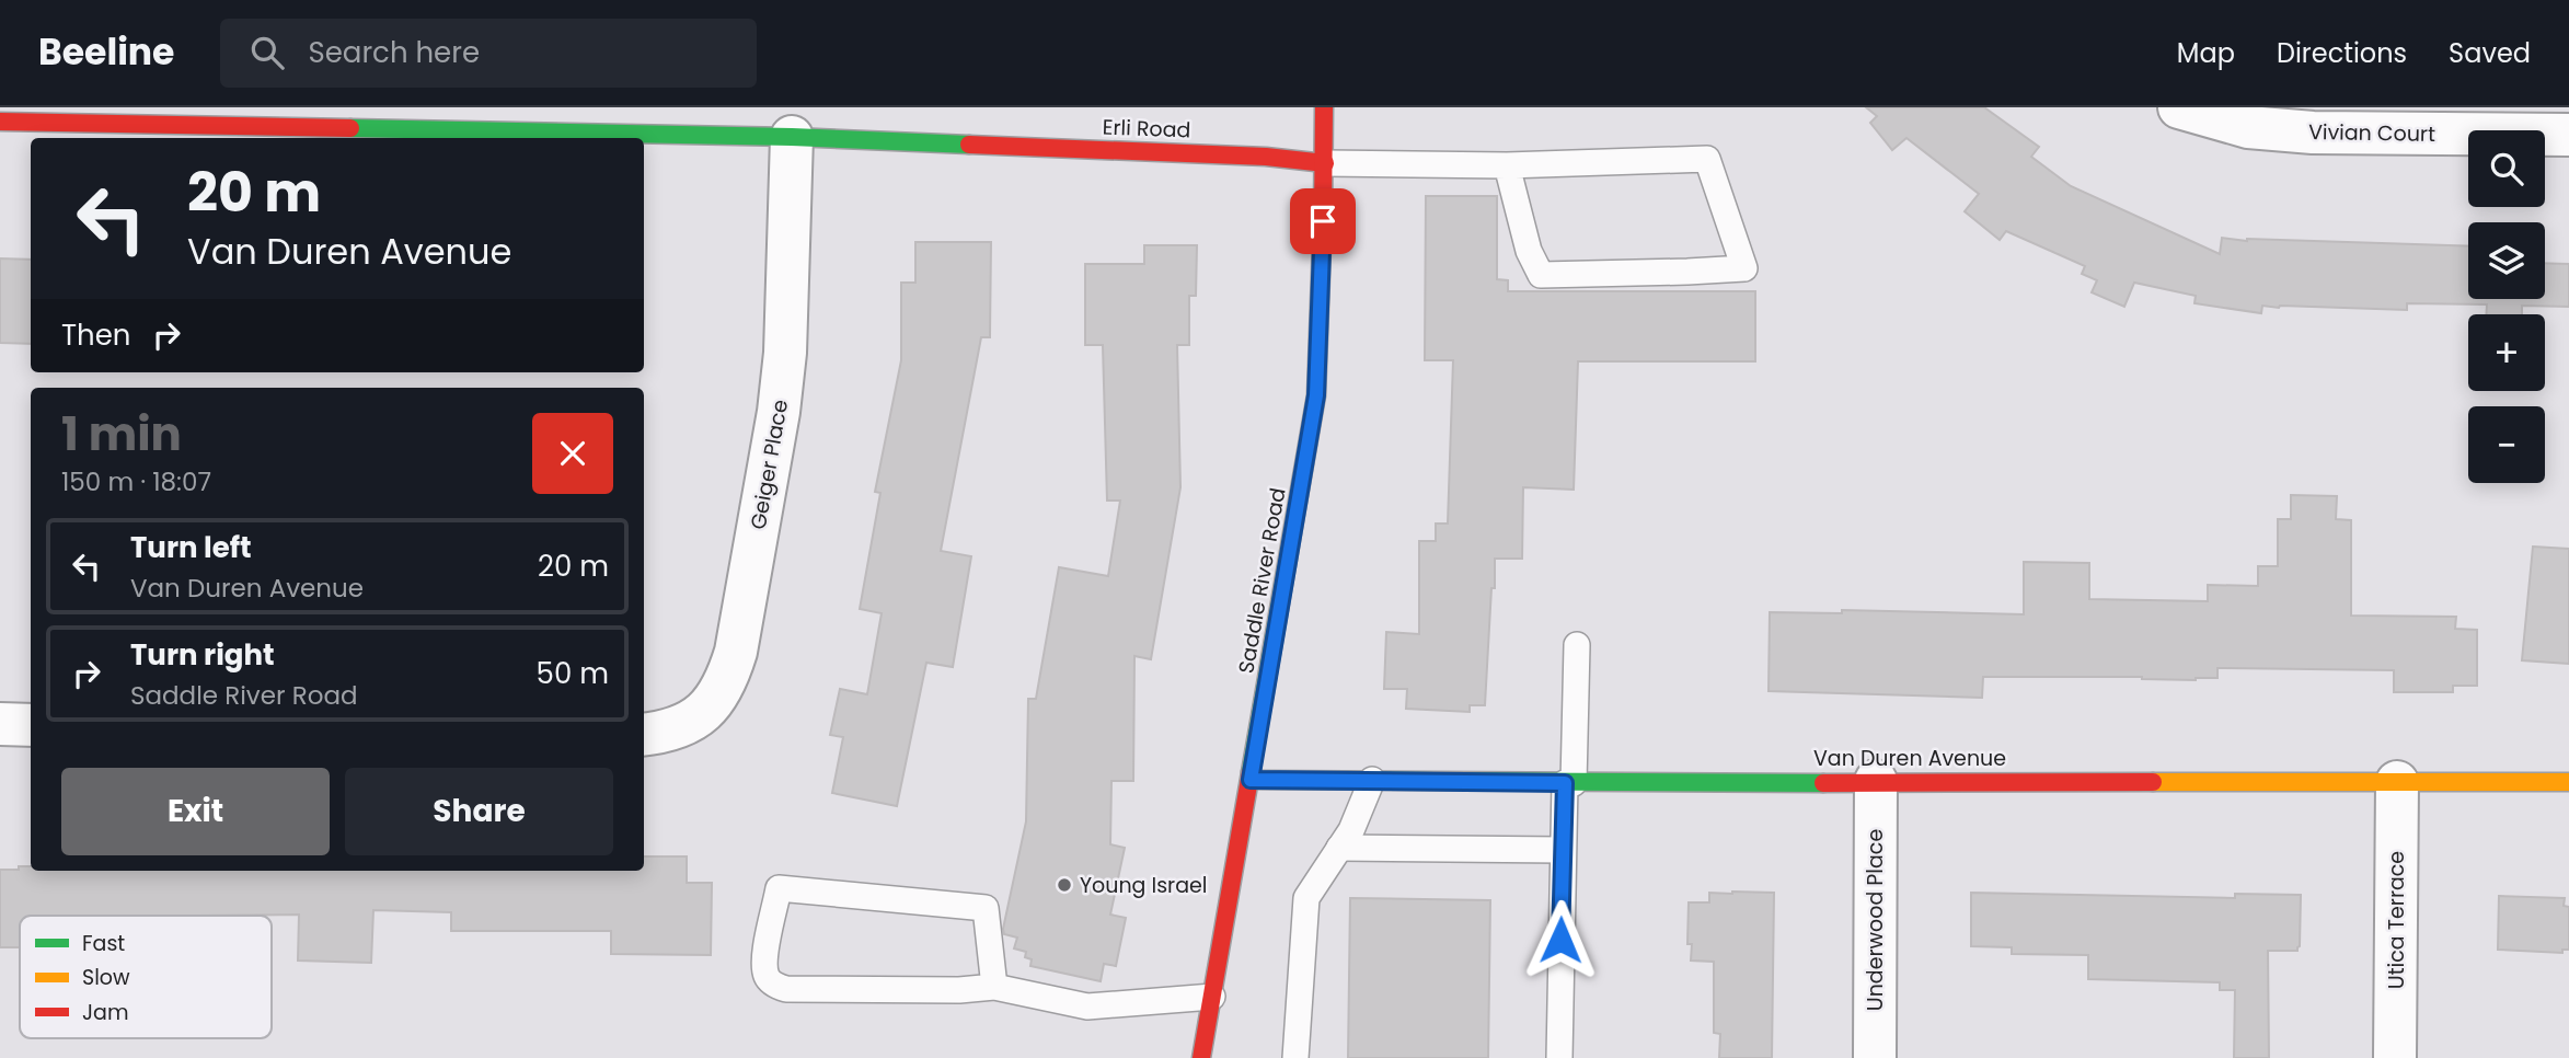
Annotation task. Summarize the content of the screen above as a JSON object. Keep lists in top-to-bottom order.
{
  "streets": {
    "street": [
      "Erli Road",
      "Vivian Court",
      "Geiger Place",
      "Saddle River Road",
      "Van Duren Avenue",
      "Underwood Place",
      "Utica Terrace"
    ]
  },
  "crossings": [
    ["Erli Road", "Geiger Place"],
    ["Erli Road", "Saddle River Road"],
    ["Saddle River Road", "Van Duren Avenue"],
    ["Van Duren Avenue", "Underwood Place"],
    ["Van Duren Avenue", "Utica Terrace"]
  ],
  "places": ["Young Israel"],
  "legend": ["Fast", "Slow", "Jam"],
  "page": {
    "header": "Beeline",
    "search": "Search here",
    "nav": ["Map", "Directions", "Saved"],
    "map_buttons": ["+", "−"],
    "turn": ["20 m", "Van Duren Avenue"],
    "then": "Then",
    "heading": ["1 min", "150 m · 18:07"],
    "list": [
      {
        "name": "Turn left",
        "note": "Van Duren Avenue",
        "value": "20 m"
      },
      {
        "name": "Turn right",
        "note": "Saddle River Road",
        "value": "50 m"
      }
    ],
    "buttons": ["Exit", "Share"]
  }
}
